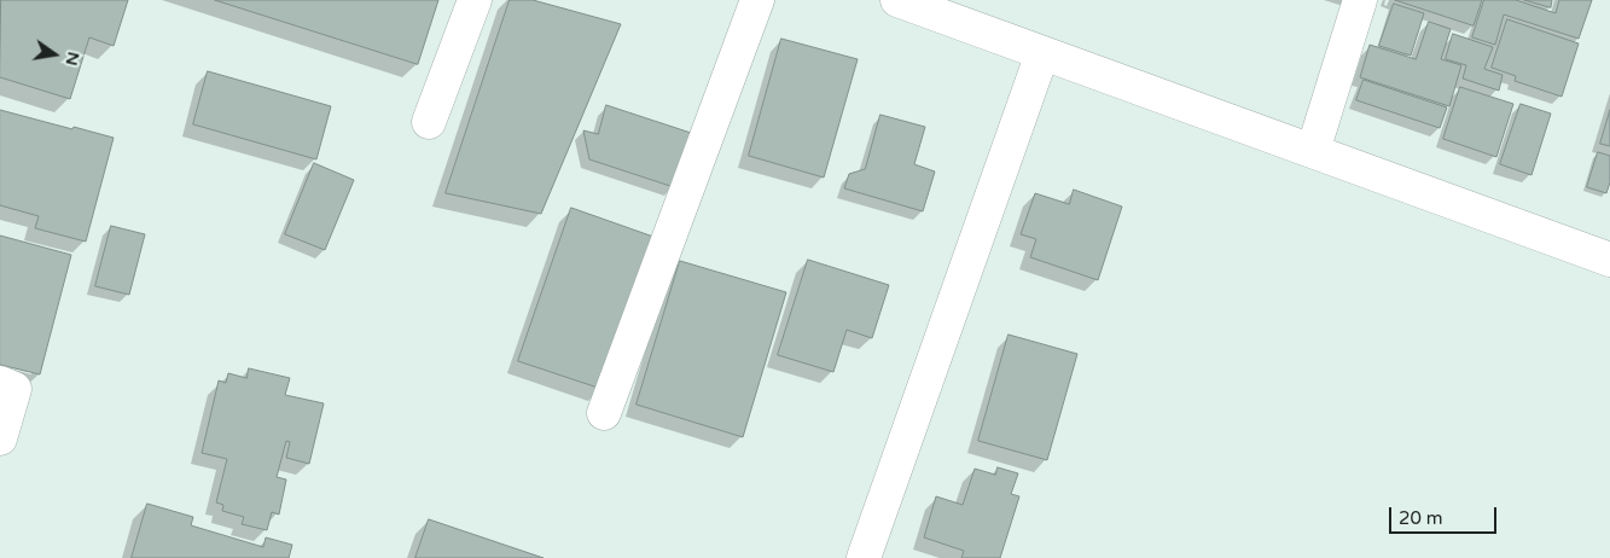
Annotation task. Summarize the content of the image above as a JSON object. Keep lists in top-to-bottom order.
{
  "scale_bar": "20 m",
  "north": "right"
}
